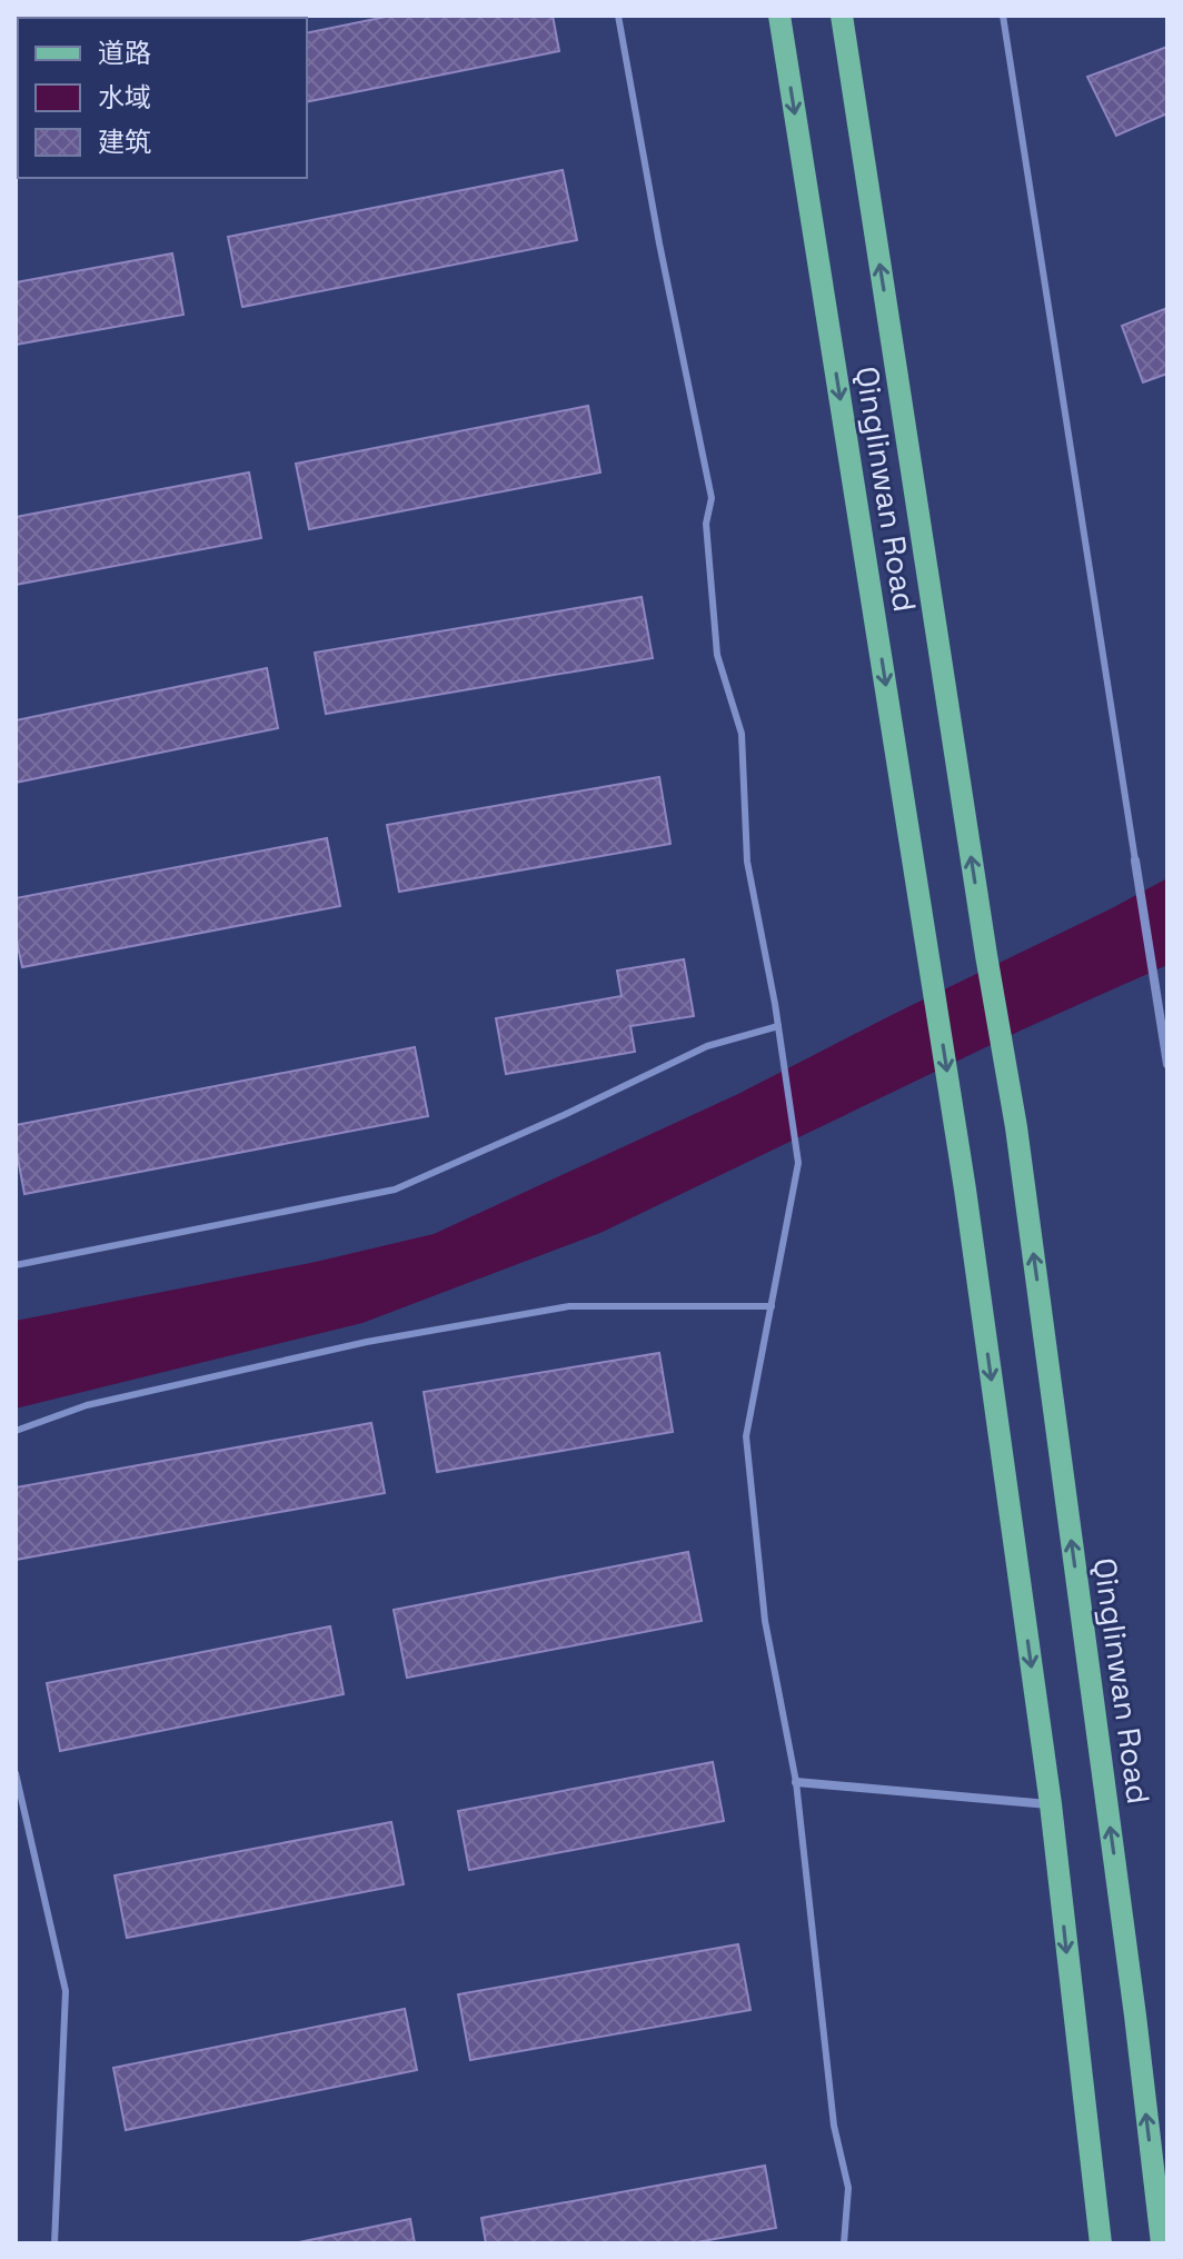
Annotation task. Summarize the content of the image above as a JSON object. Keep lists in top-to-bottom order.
{
  "streets": {
    "main road": ["Qinglinwan Road"]
  },
  "legend": ["道路", "水域", "建筑"]
}
